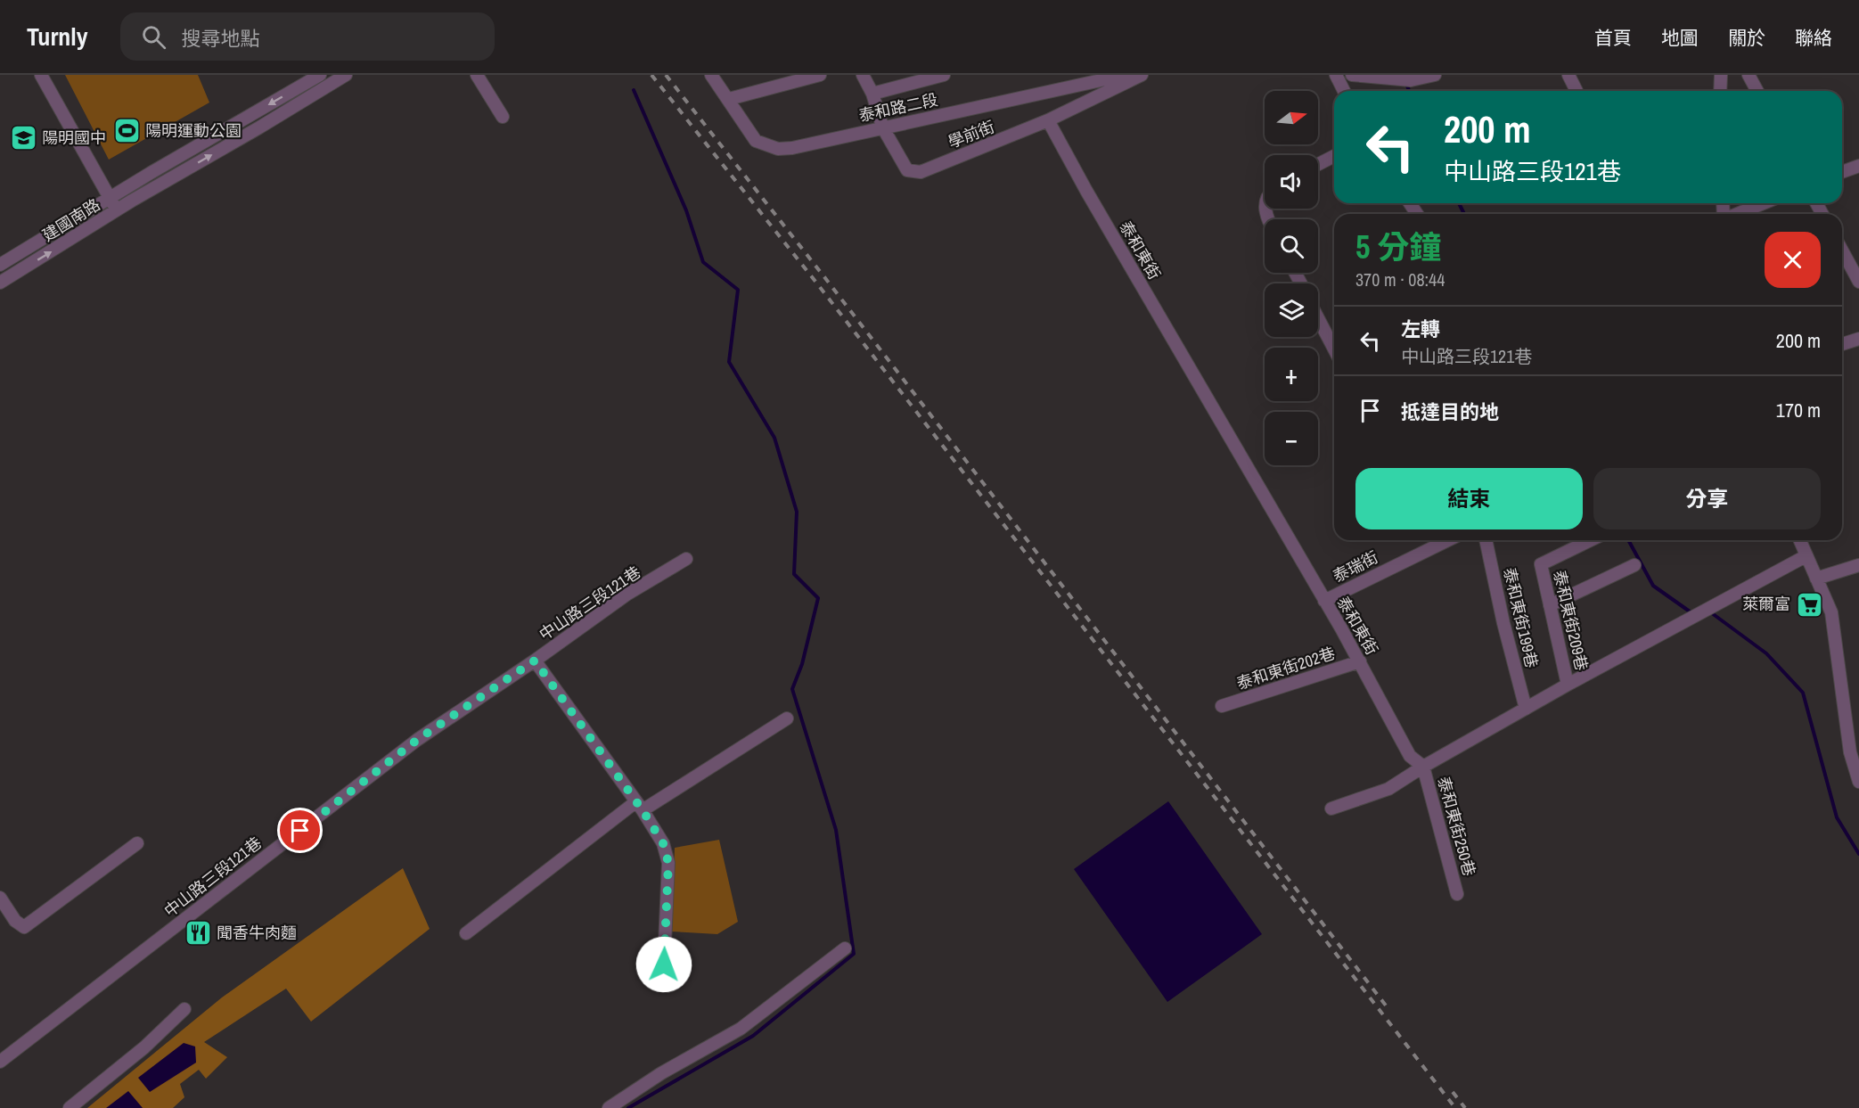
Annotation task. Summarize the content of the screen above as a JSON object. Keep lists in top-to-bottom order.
{
  "streets": {
    "street": [
      "泰和路二段",
      "學前街",
      "建國南路",
      "泰和東街",
      "泰瑞街",
      "中山路三段121巷",
      "泰和東街199巷",
      "泰和東街209巷",
      "泰和東街202巷",
      "泰和東街250巷"
    ]
  },
  "crossings": [
    ["泰和路二段", "學前街"],
    ["學前街", "泰和東街"],
    ["泰和東街", "泰瑞街"],
    ["泰和東街", "泰和東街202巷"],
    ["泰和東街", "泰和東街250巷"]
  ],
  "places": {
    "sports": ["陽明運動公園"],
    "school or university": ["陽明國中"],
    "supermarket": ["萊爾富"],
    "restaurant": ["聞香牛肉麵"]
  },
  "north": "right",
  "page": {
    "header": "Turnly",
    "search": "搜尋地點",
    "nav": [
      "首頁",
      "地圖",
      "關於",
      "聯絡"
    ],
    "map_buttons": ["+", "−"],
    "turn": ["200 m", "中山路三段121巷"],
    "heading": ["5 分鐘", "370 m · 08:44"],
    "list": [
      {
        "name": "左轉",
        "note": "中山路三段121巷",
        "value": "200 m"
      },
      {
        "name": "抵達目的地",
        "value": "170 m"
      }
    ],
    "buttons": ["結束", "分享"]
  }
}
